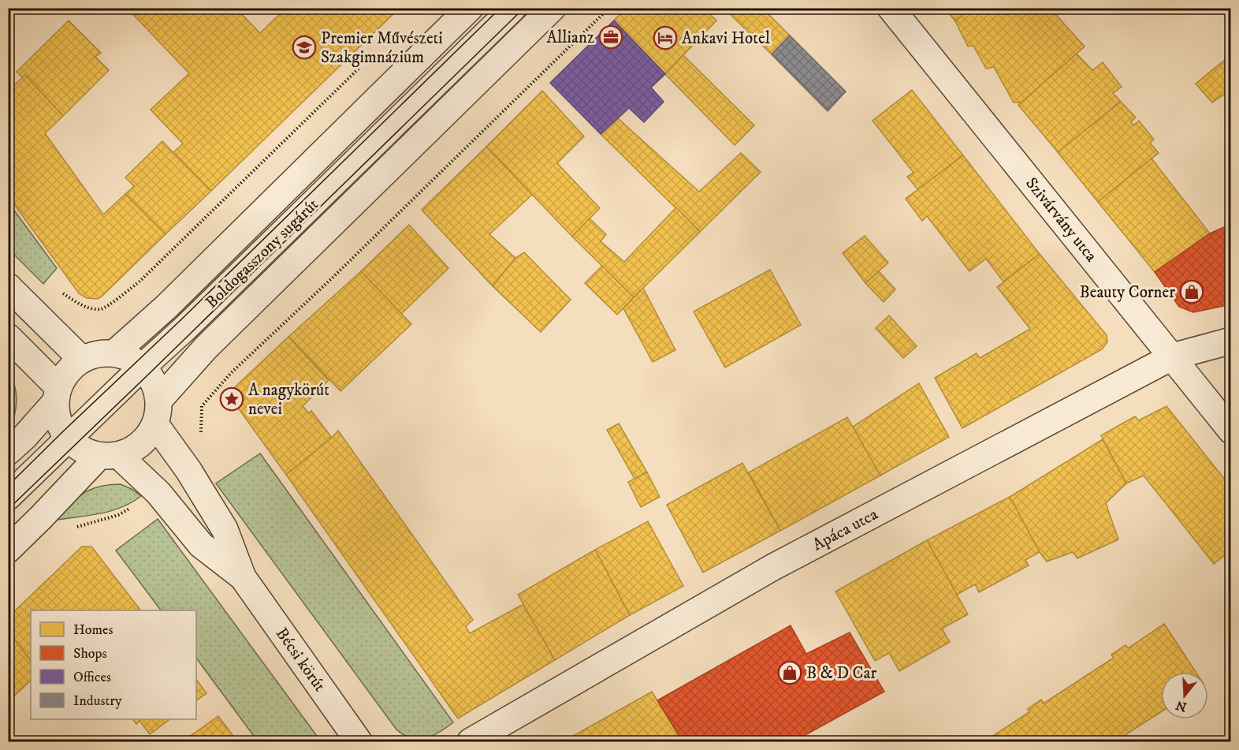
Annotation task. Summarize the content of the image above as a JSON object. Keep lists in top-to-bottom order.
{
  "streets": {
    "street": [
      "Szivárvány utca",
      "Boldogasszony sugárút",
      "Apáca utca",
      "Bécsi körút"
    ]
  },
  "crossings": [
    ["Szivárvány utca", "Apáca utca"],
    ["Boldogasszony sugárút", "Bécsi körút"]
  ],
  "places": {
    "office": ["Allianz"],
    "hotel": ["Ankavi Hotel"],
    "school or university": ["Premier Művészeti Szakgimnázium"],
    "shop": ["Beauty Corner", "B & D Car"],
    "place": ["A nagykörút nevei"]
  },
  "legend": [
    "Homes",
    "Shops",
    "Offices",
    "Industry"
  ],
  "north": "bottom"
}
